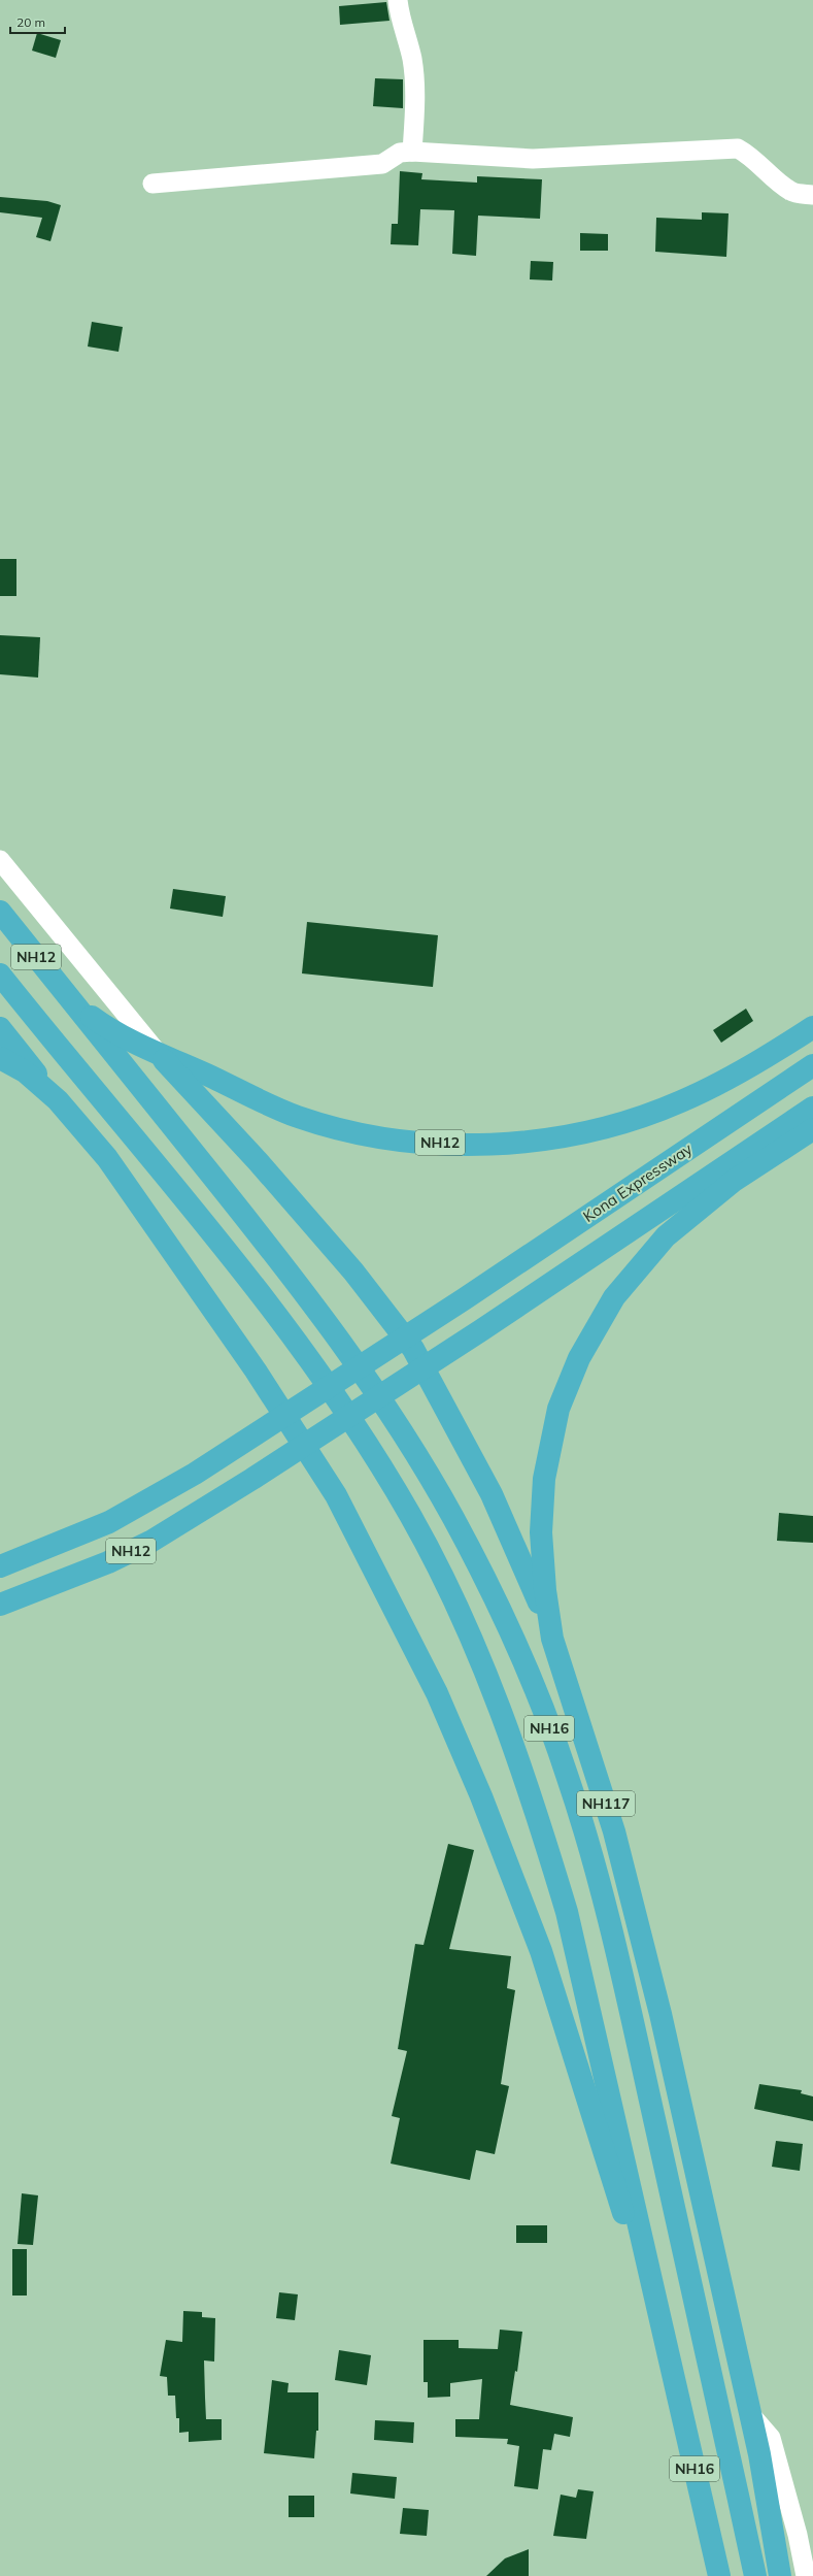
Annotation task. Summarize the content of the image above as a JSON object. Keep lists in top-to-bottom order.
{
  "streets": {
    "highway": [
      "NH12",
      "Kona Expressway",
      "NH16",
      "NH117"
    ]
  },
  "crossings": [
    ["NH12", "NH16"]
  ],
  "scale_bar": "20 m"
}
